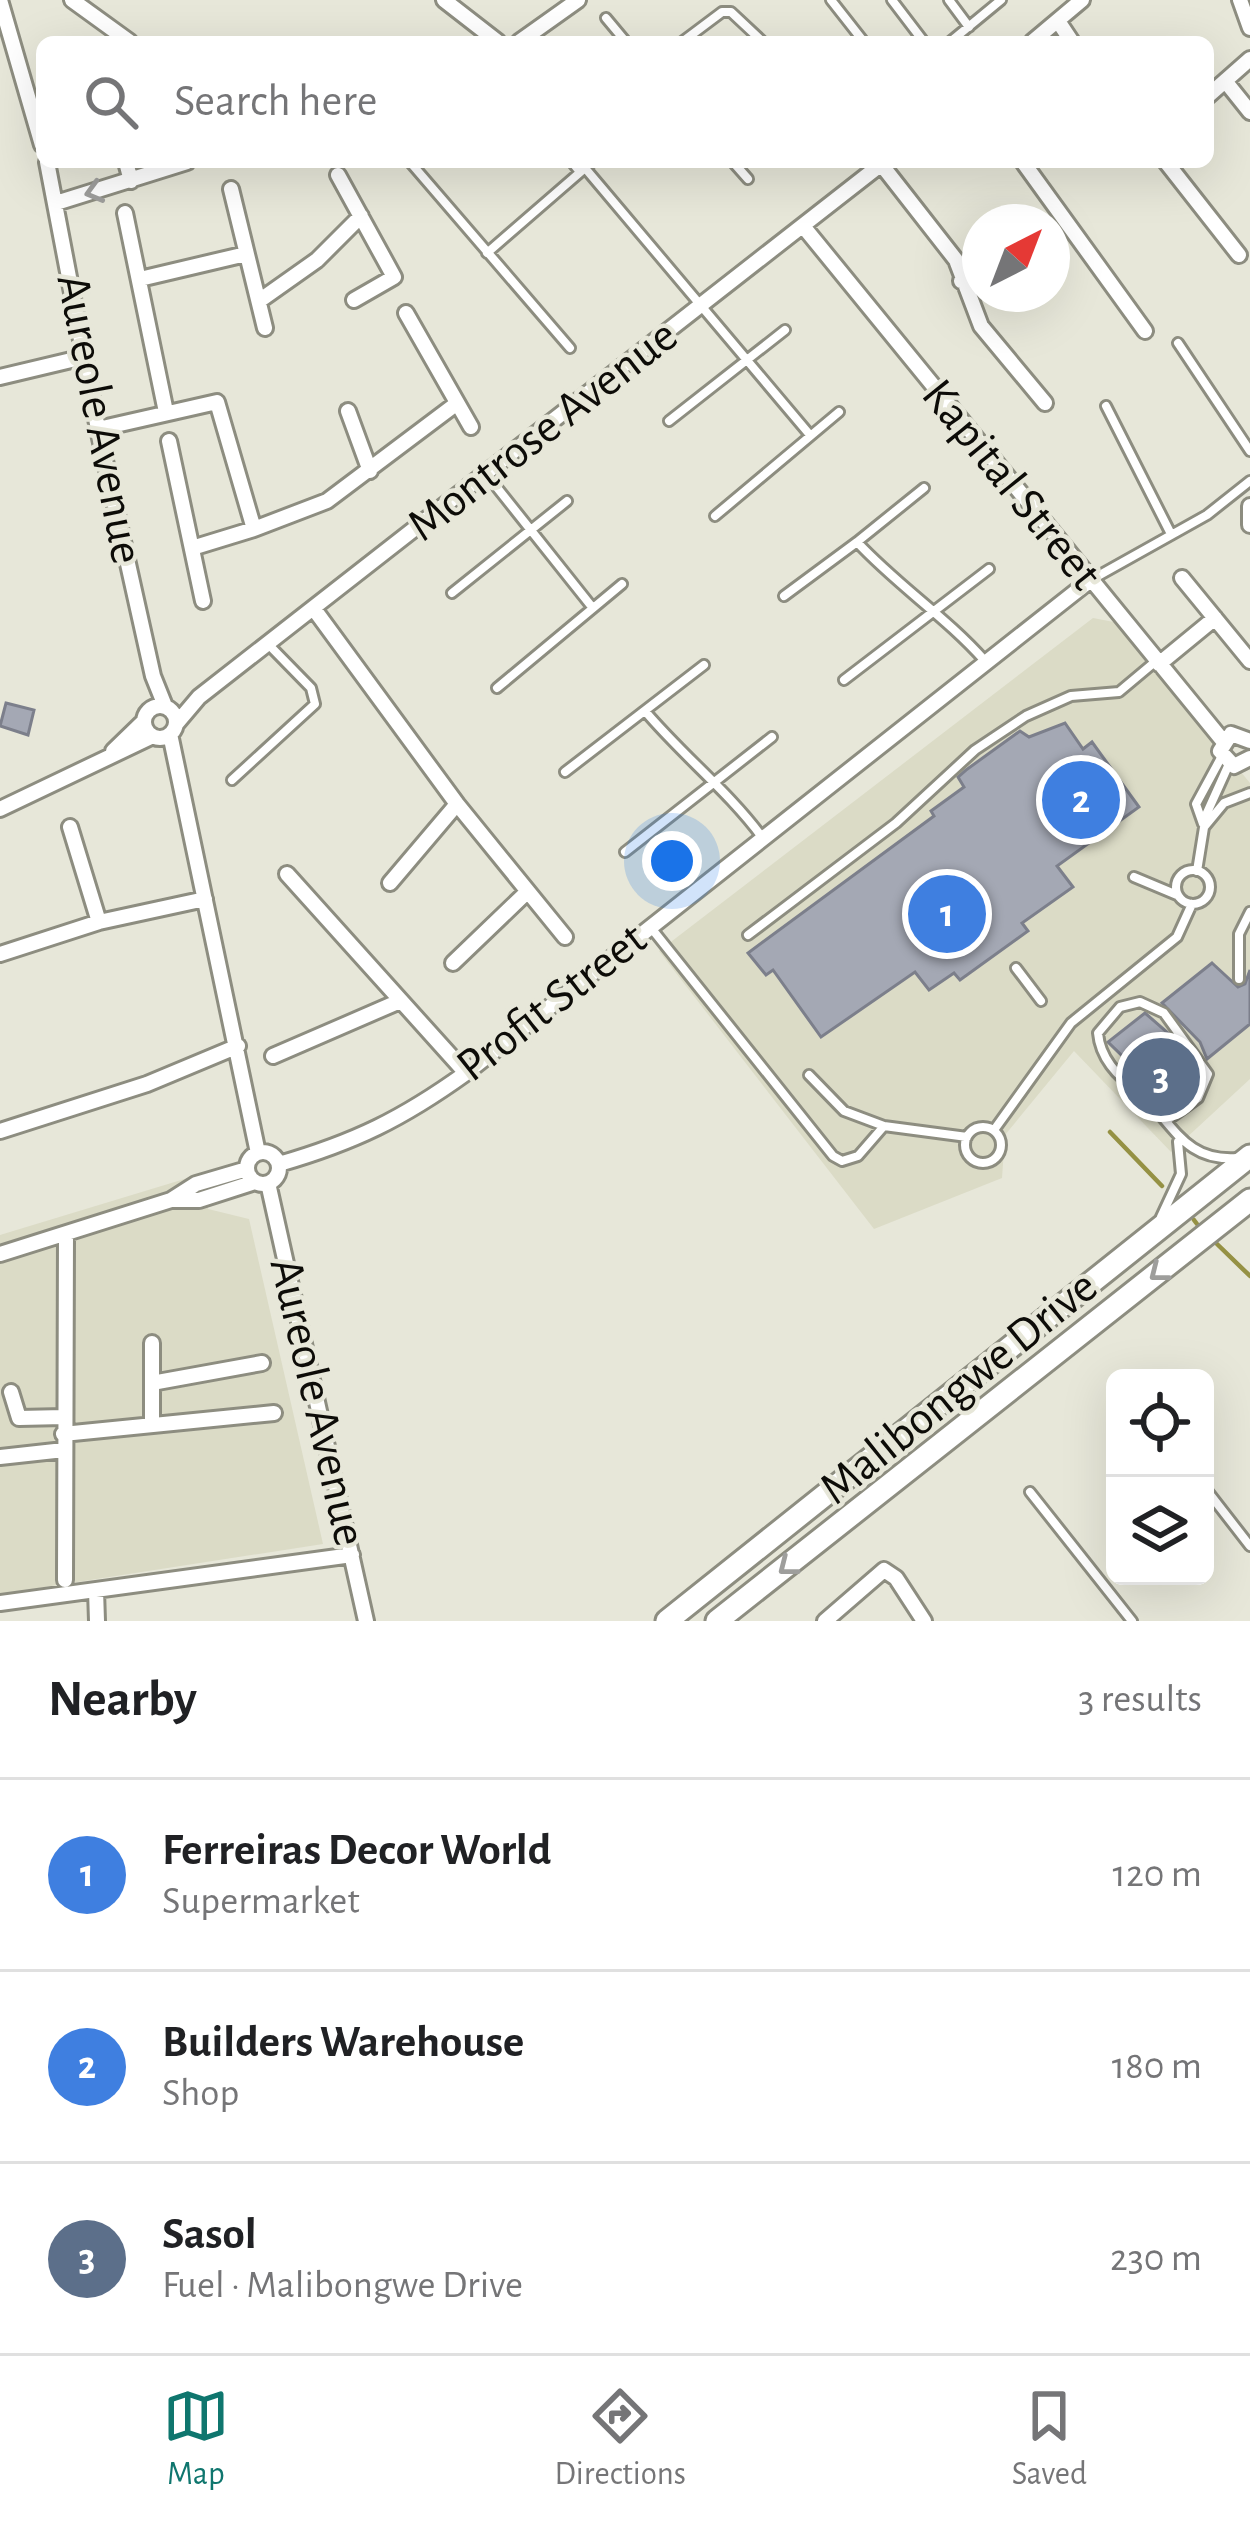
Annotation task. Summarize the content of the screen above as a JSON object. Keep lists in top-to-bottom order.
{
  "streets": {
    "main road": ["Malibongwe Drive"],
    "street": [
      "Aureole Avenue",
      "Montrose Avenue",
      "Kapital Street",
      "Profit Street"
    ]
  },
  "crossings": [
    ["Aureole Avenue", "Montrose Avenue"],
    ["Montrose Avenue", "Kapital Street"],
    ["Kapital Street", "Profit Street"]
  ],
  "north": "top right",
  "page": {
    "search": "Search here",
    "pins": ["2", "1", "3"],
    "heading": ["Nearby", "3 results"],
    "list": [
      {
        "mark": "1",
        "name": "Ferreiras Decor World",
        "note": "Supermarket",
        "value": "120 m"
      },
      {
        "mark": "2",
        "name": "Builders Warehouse",
        "note": "Shop",
        "value": "180 m"
      },
      {
        "mark": "3",
        "name": "Sasol",
        "note": "Fuel · Malibongwe Drive",
        "value": "230 m"
      }
    ],
    "nav": ["Map", "Directions", "Saved"]
  }
}
